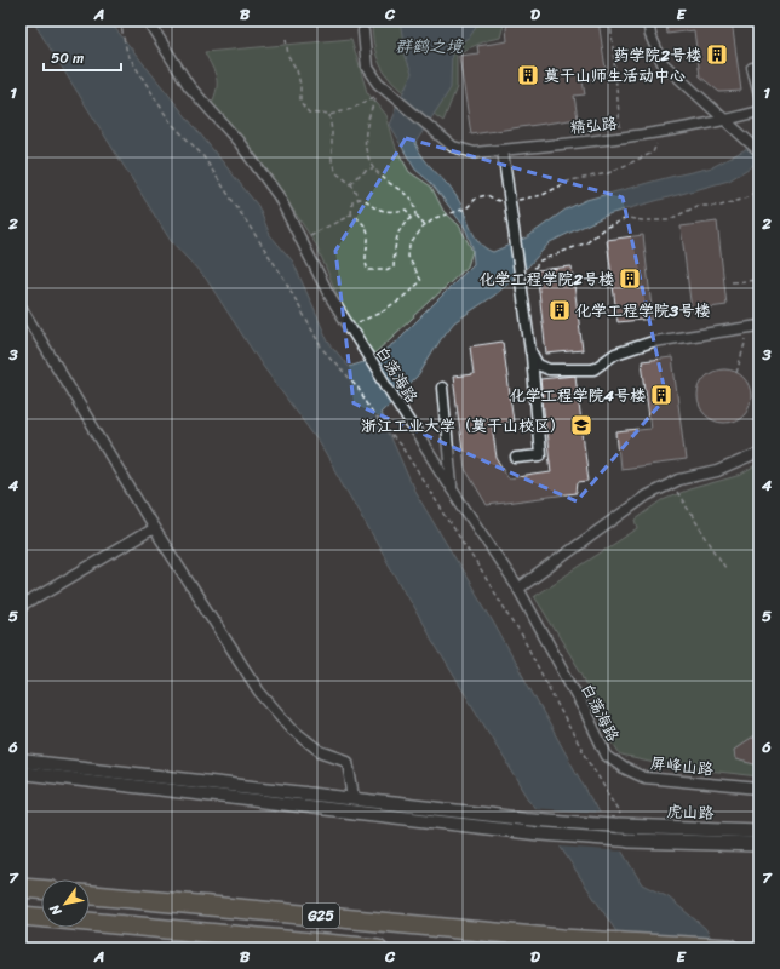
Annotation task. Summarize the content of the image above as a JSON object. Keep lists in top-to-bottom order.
{
  "streets": {
    "highway": ["G25"],
    "main road": ["虎山路"],
    "street": ["精弘路", "白荡海路", "屏峰山路"]
  },
  "crossings": [
    ["白荡海路", "屏峰山路"]
  ],
  "water": ["群鹤之境"],
  "places": {
    "building": [
      "药学院2号楼",
      "莫干山师生活动中心",
      "化学工程学院2号楼",
      "化学工程学院3号楼",
      "化学工程学院4号楼"
    ],
    "school or university": ["浙江工业大学（莫干山校区）"]
  },
  "scale_bar": "50 m",
  "north": "bottom left",
  "grid": {
    "columns": [
      "A",
      "B",
      "C",
      "D",
      "E"
    ],
    "rows": [
      "1",
      "2",
      "3",
      "4",
      "5",
      "6",
      "7"
    ]
  }
}
